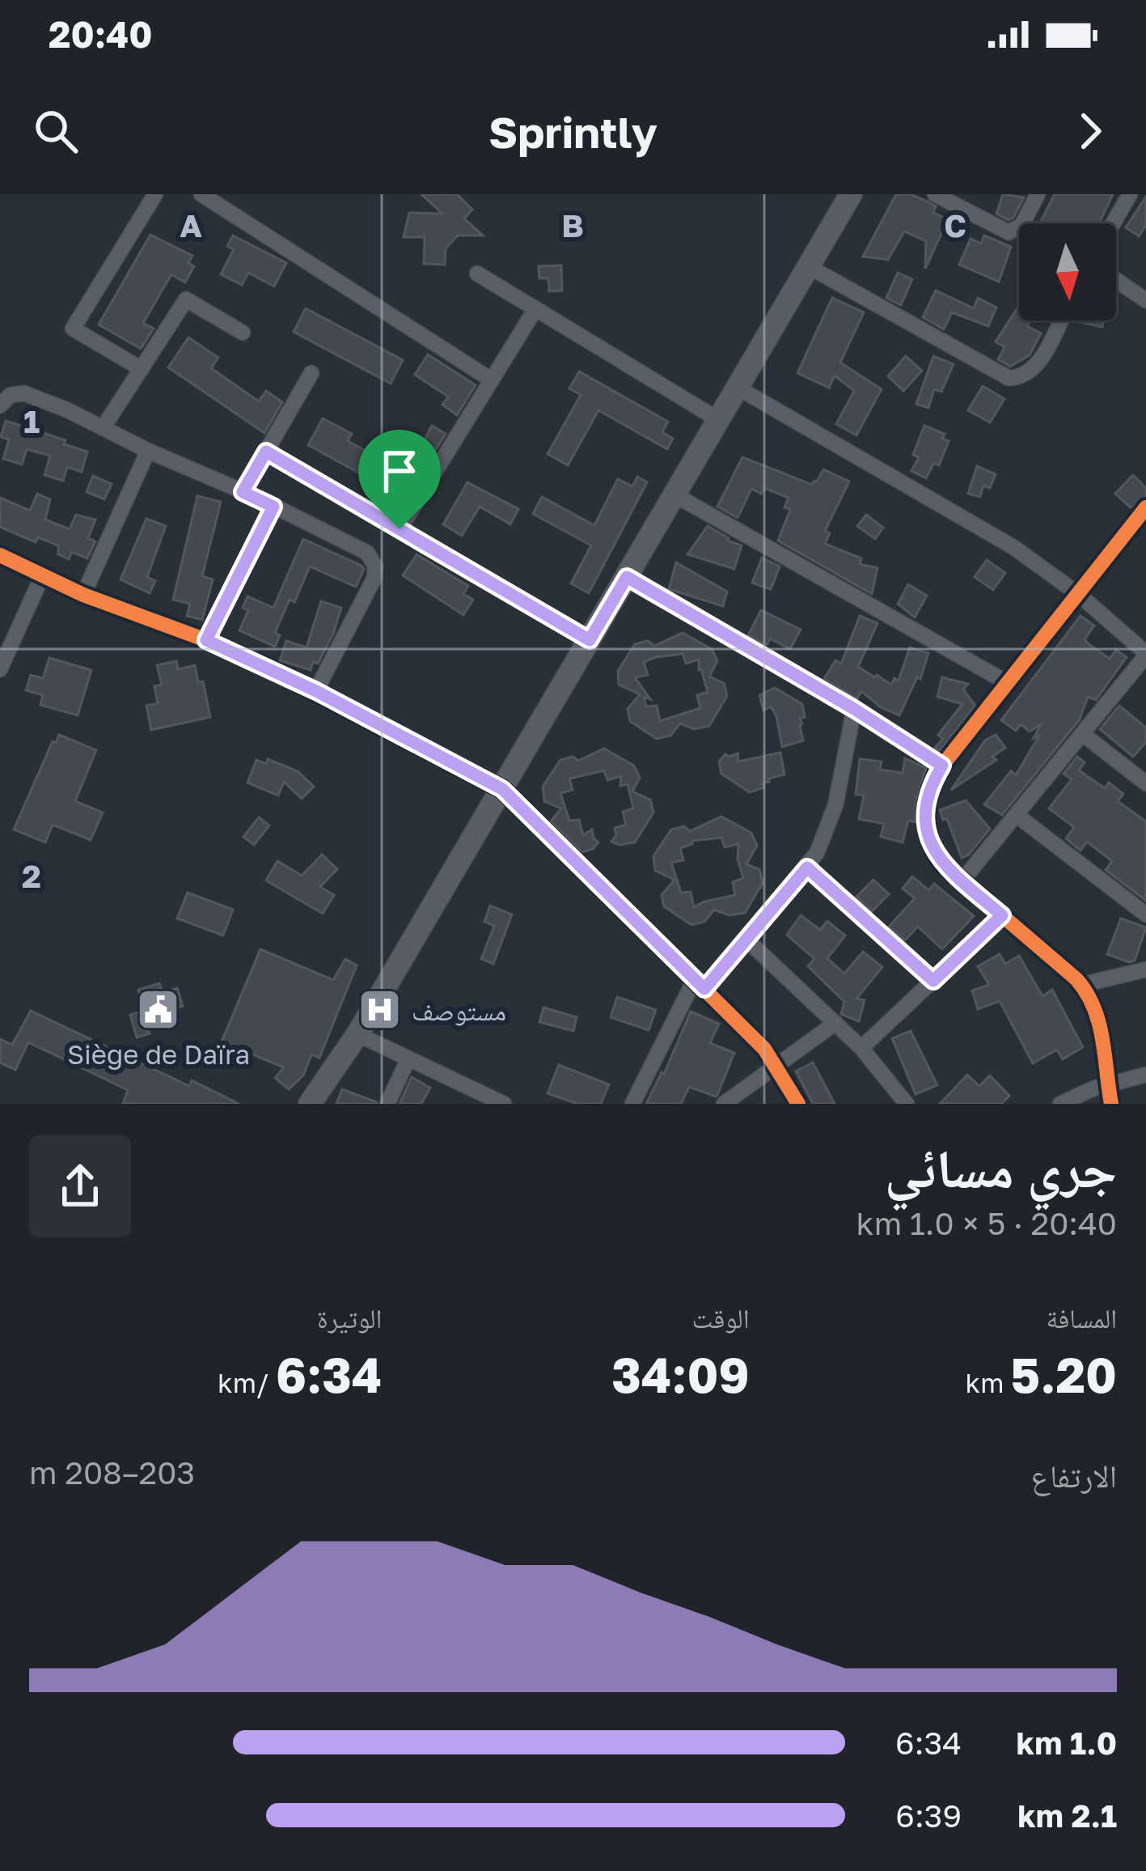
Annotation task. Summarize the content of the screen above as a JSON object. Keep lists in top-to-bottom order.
{
  "places": {
    "public building": ["Siège de Daïra"],
    "hospital": ["مستوصف"]
  },
  "north": "bottom",
  "page": {
    "status": "20:40",
    "header": "Sprintly",
    "heading": ["جري مسائي", "20:40 · 5 × 1.0 km"],
    "stats": [
      ["المسافة", "5.20 km"],
      ["الوقت", "34:09"],
      ["الوتيرة", "6:34 /km"]
    ],
    "chart": ["الارتفاع", "203–208 m"],
    "list": [
      {
        "name": "1.0 km",
        "note": "6:34"
      },
      {
        "name": "2.1 km",
        "note": "6:39"
      }
    ]
  },
  "grid": {
    "columns": ["A", "B", "C"],
    "rows": ["1", "2"]
  }
}
